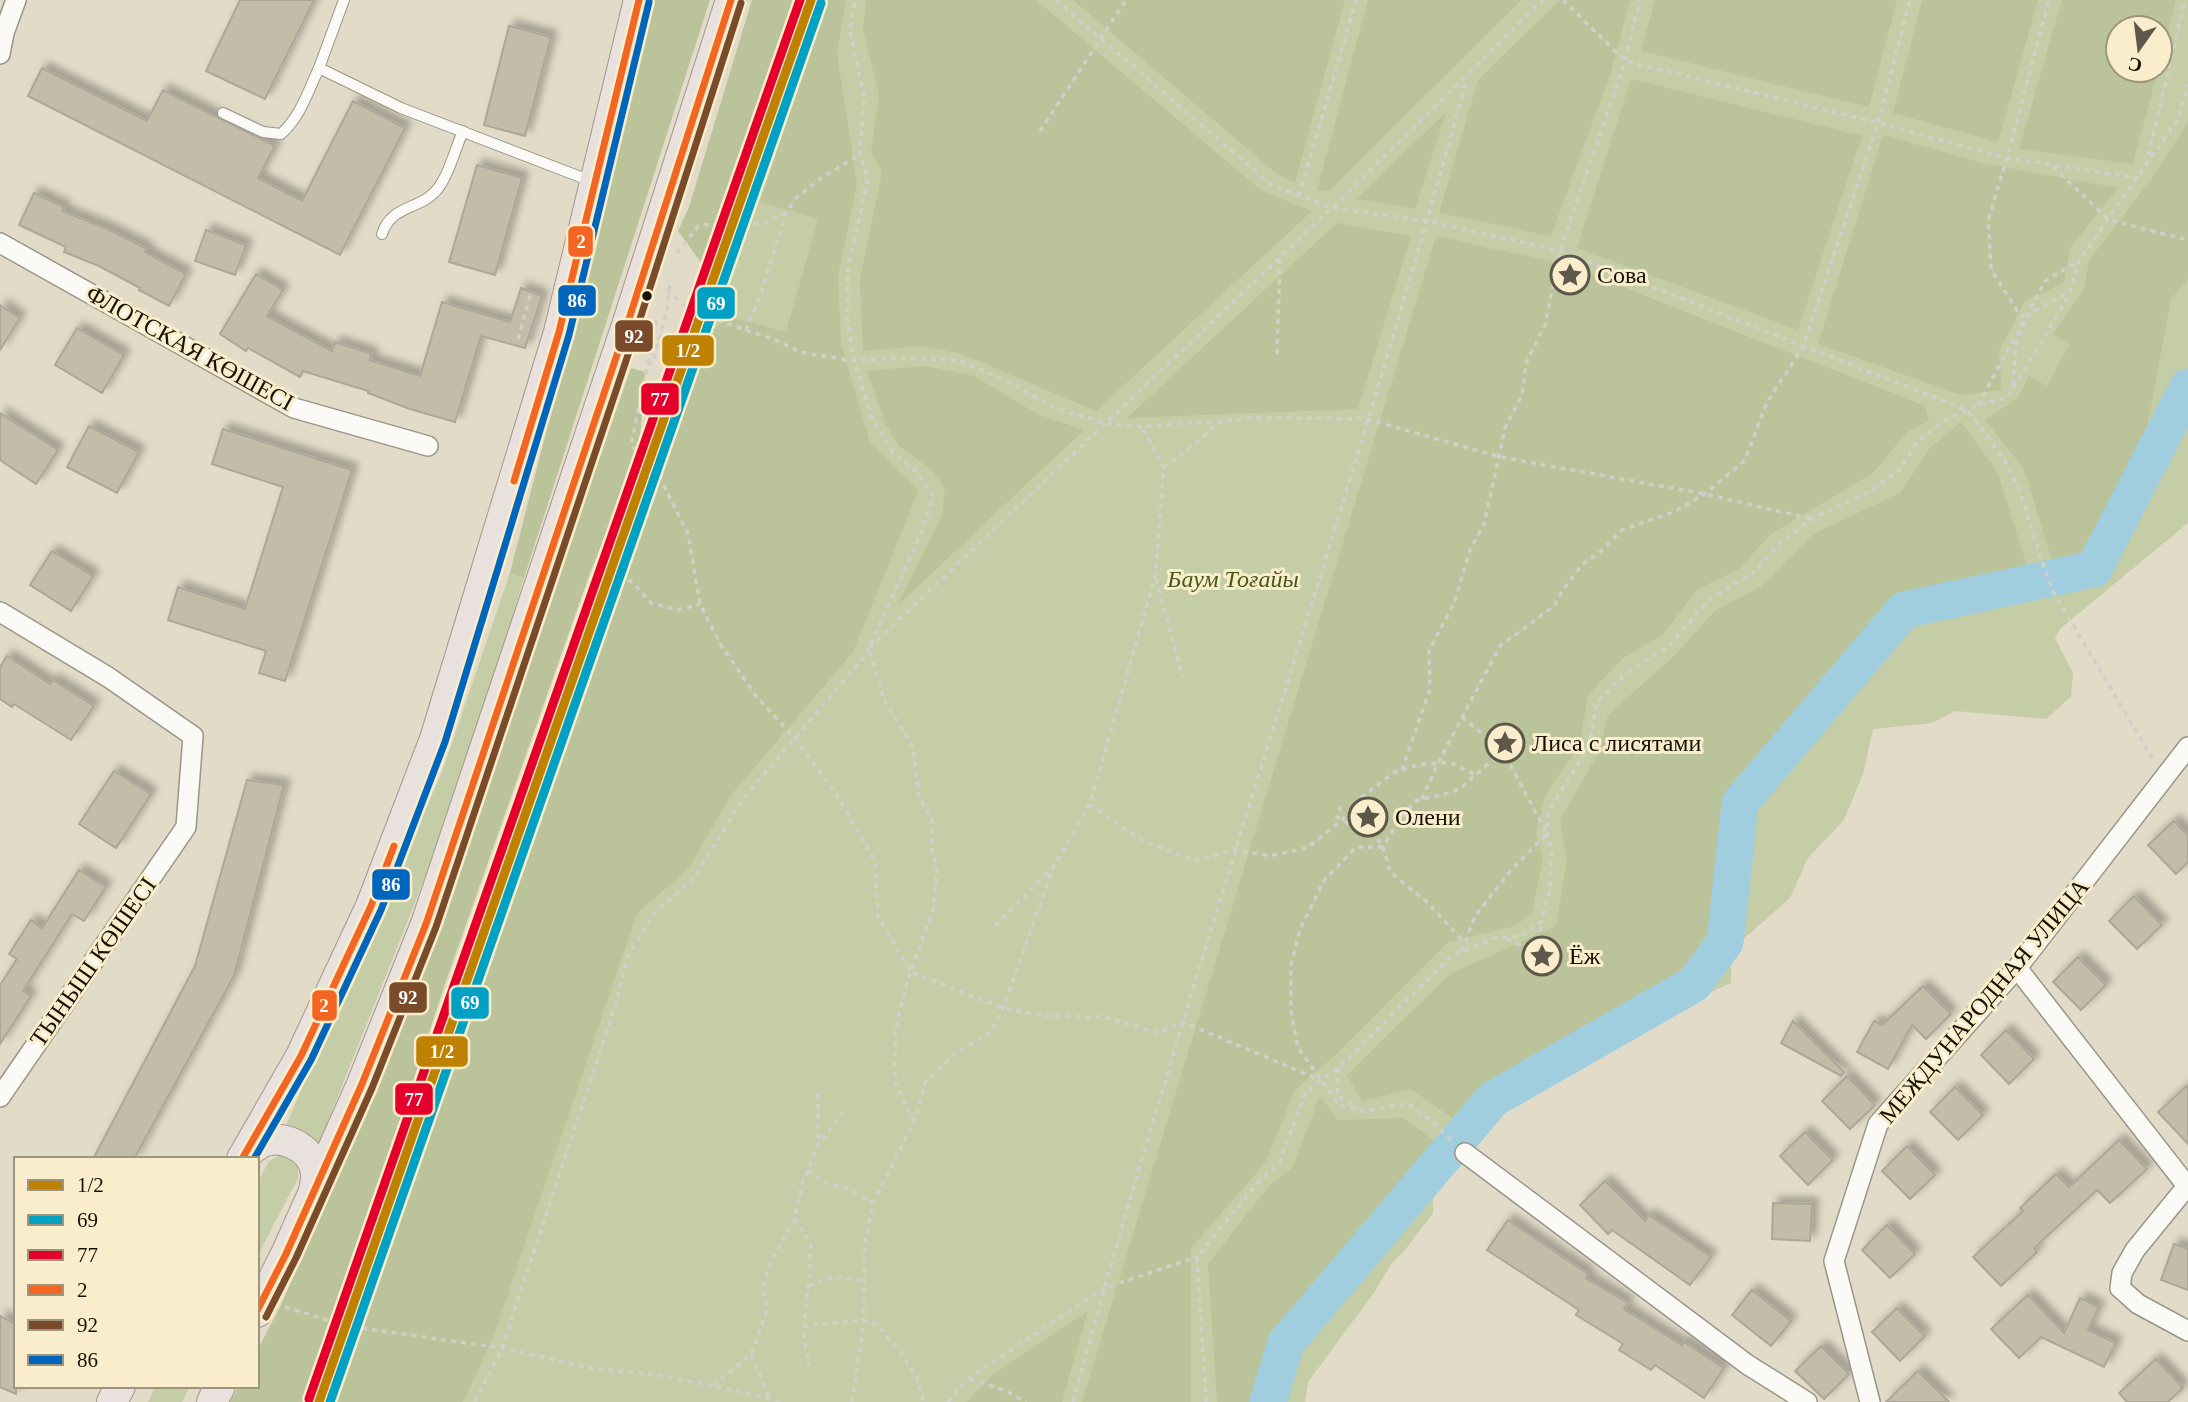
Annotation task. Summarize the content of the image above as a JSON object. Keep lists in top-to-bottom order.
{
  "streets": {
    "street": ["ФЛОТСКАЯ КӨШЕСІ", "ТЫНЫШ КӨШЕСІ", "МЕЖДУНАРОДНАЯ УЛИЦА"]
  },
  "parks": ["Баум Тоғайы"],
  "places": {
    "place": [
      "Сова",
      "Лиса с лисятами",
      "Олени",
      "Ёж"
    ]
  },
  "lines": [
    "transit line 1/2",
    "transit line 77",
    "transit line 2",
    "transit line 86",
    "transit line 69",
    "transit line 92"
  ],
  "legend": [
    "1/2",
    "69",
    "77",
    "2",
    "92",
    "86"
  ],
  "north": "bottom"
}
